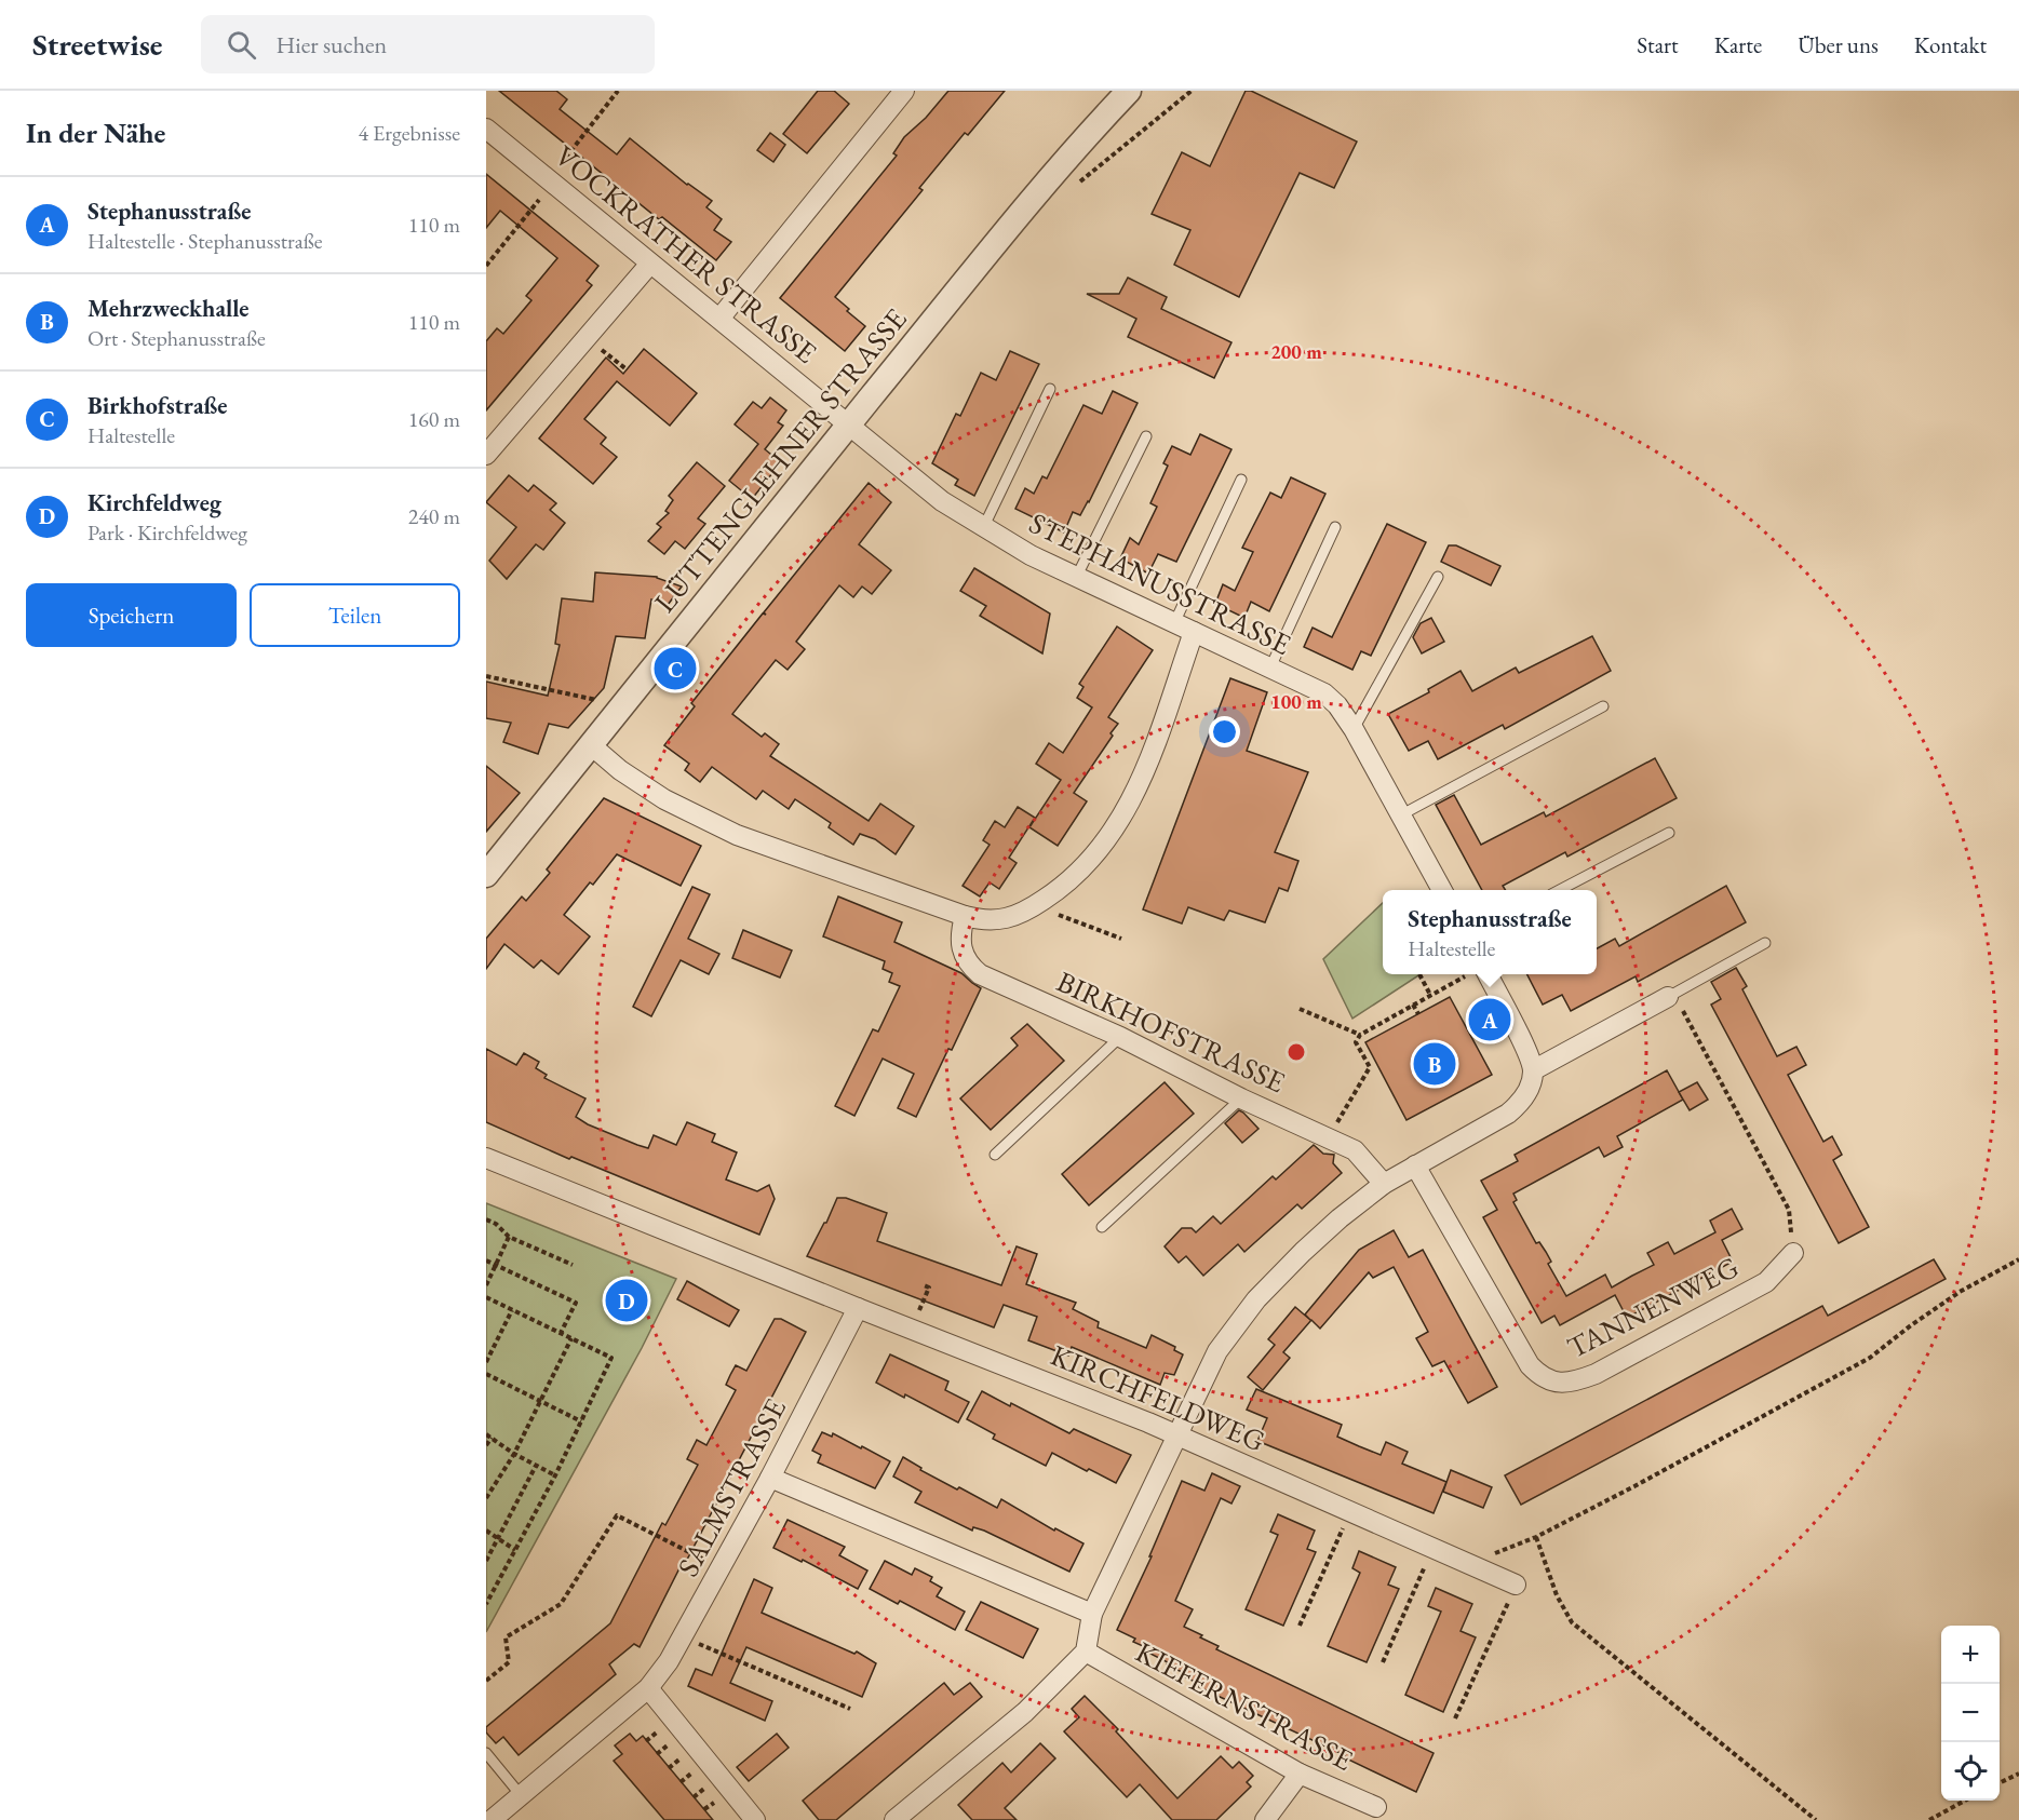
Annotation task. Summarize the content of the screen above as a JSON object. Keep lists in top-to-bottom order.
{
  "streets": {
    "street": [
      "VOCKRATHER STRASSE",
      "LÜTTENGLEHNER STRASSE",
      "STEPHANUSSTRASSE",
      "BIRKHOFSTRASSE",
      "TANNENWEG",
      "KIRCHFELDWEG",
      "SALMSTRASSE",
      "KIEFERNSTRASSE"
    ]
  },
  "crossings": [
    ["VOCKRATHER STRASSE", "LÜTTENGLEHNER STRASSE"],
    ["VOCKRATHER STRASSE", "STEPHANUSSTRASSE"],
    ["LÜTTENGLEHNER STRASSE", "STEPHANUSSTRASSE"],
    ["KIRCHFELDWEG", "SALMSTRASSE"]
  ],
  "page": {
    "header": "Streetwise",
    "search": "Hier suchen",
    "nav": [
      "Start",
      "Karte",
      "Über uns",
      "Kontakt"
    ],
    "heading": ["In der Nähe", "4 Ergebnisse"],
    "list": [
      {
        "mark": "A",
        "name": "Stephanusstraße",
        "note": "Haltestelle · Stephanusstraße",
        "value": "110 m"
      },
      {
        "mark": "B",
        "name": "Mehrzweckhalle",
        "note": "Ort · Stephanusstraße",
        "value": "110 m"
      },
      {
        "mark": "C",
        "name": "Birkhofstraße",
        "note": "Haltestelle",
        "value": "160 m"
      },
      {
        "mark": "D",
        "name": "Kirchfeldweg",
        "note": "Park · Kirchfeldweg",
        "value": "240 m"
      }
    ],
    "buttons": ["Speichern", "Teilen"],
    "pins": [
      "C",
      "A",
      "B",
      "D"
    ],
    "popup": ["Stephanusstraße", "Haltestelle"],
    "map_buttons": ["+", "−"]
  },
  "rings": ["200 m", "100 m"]
}
